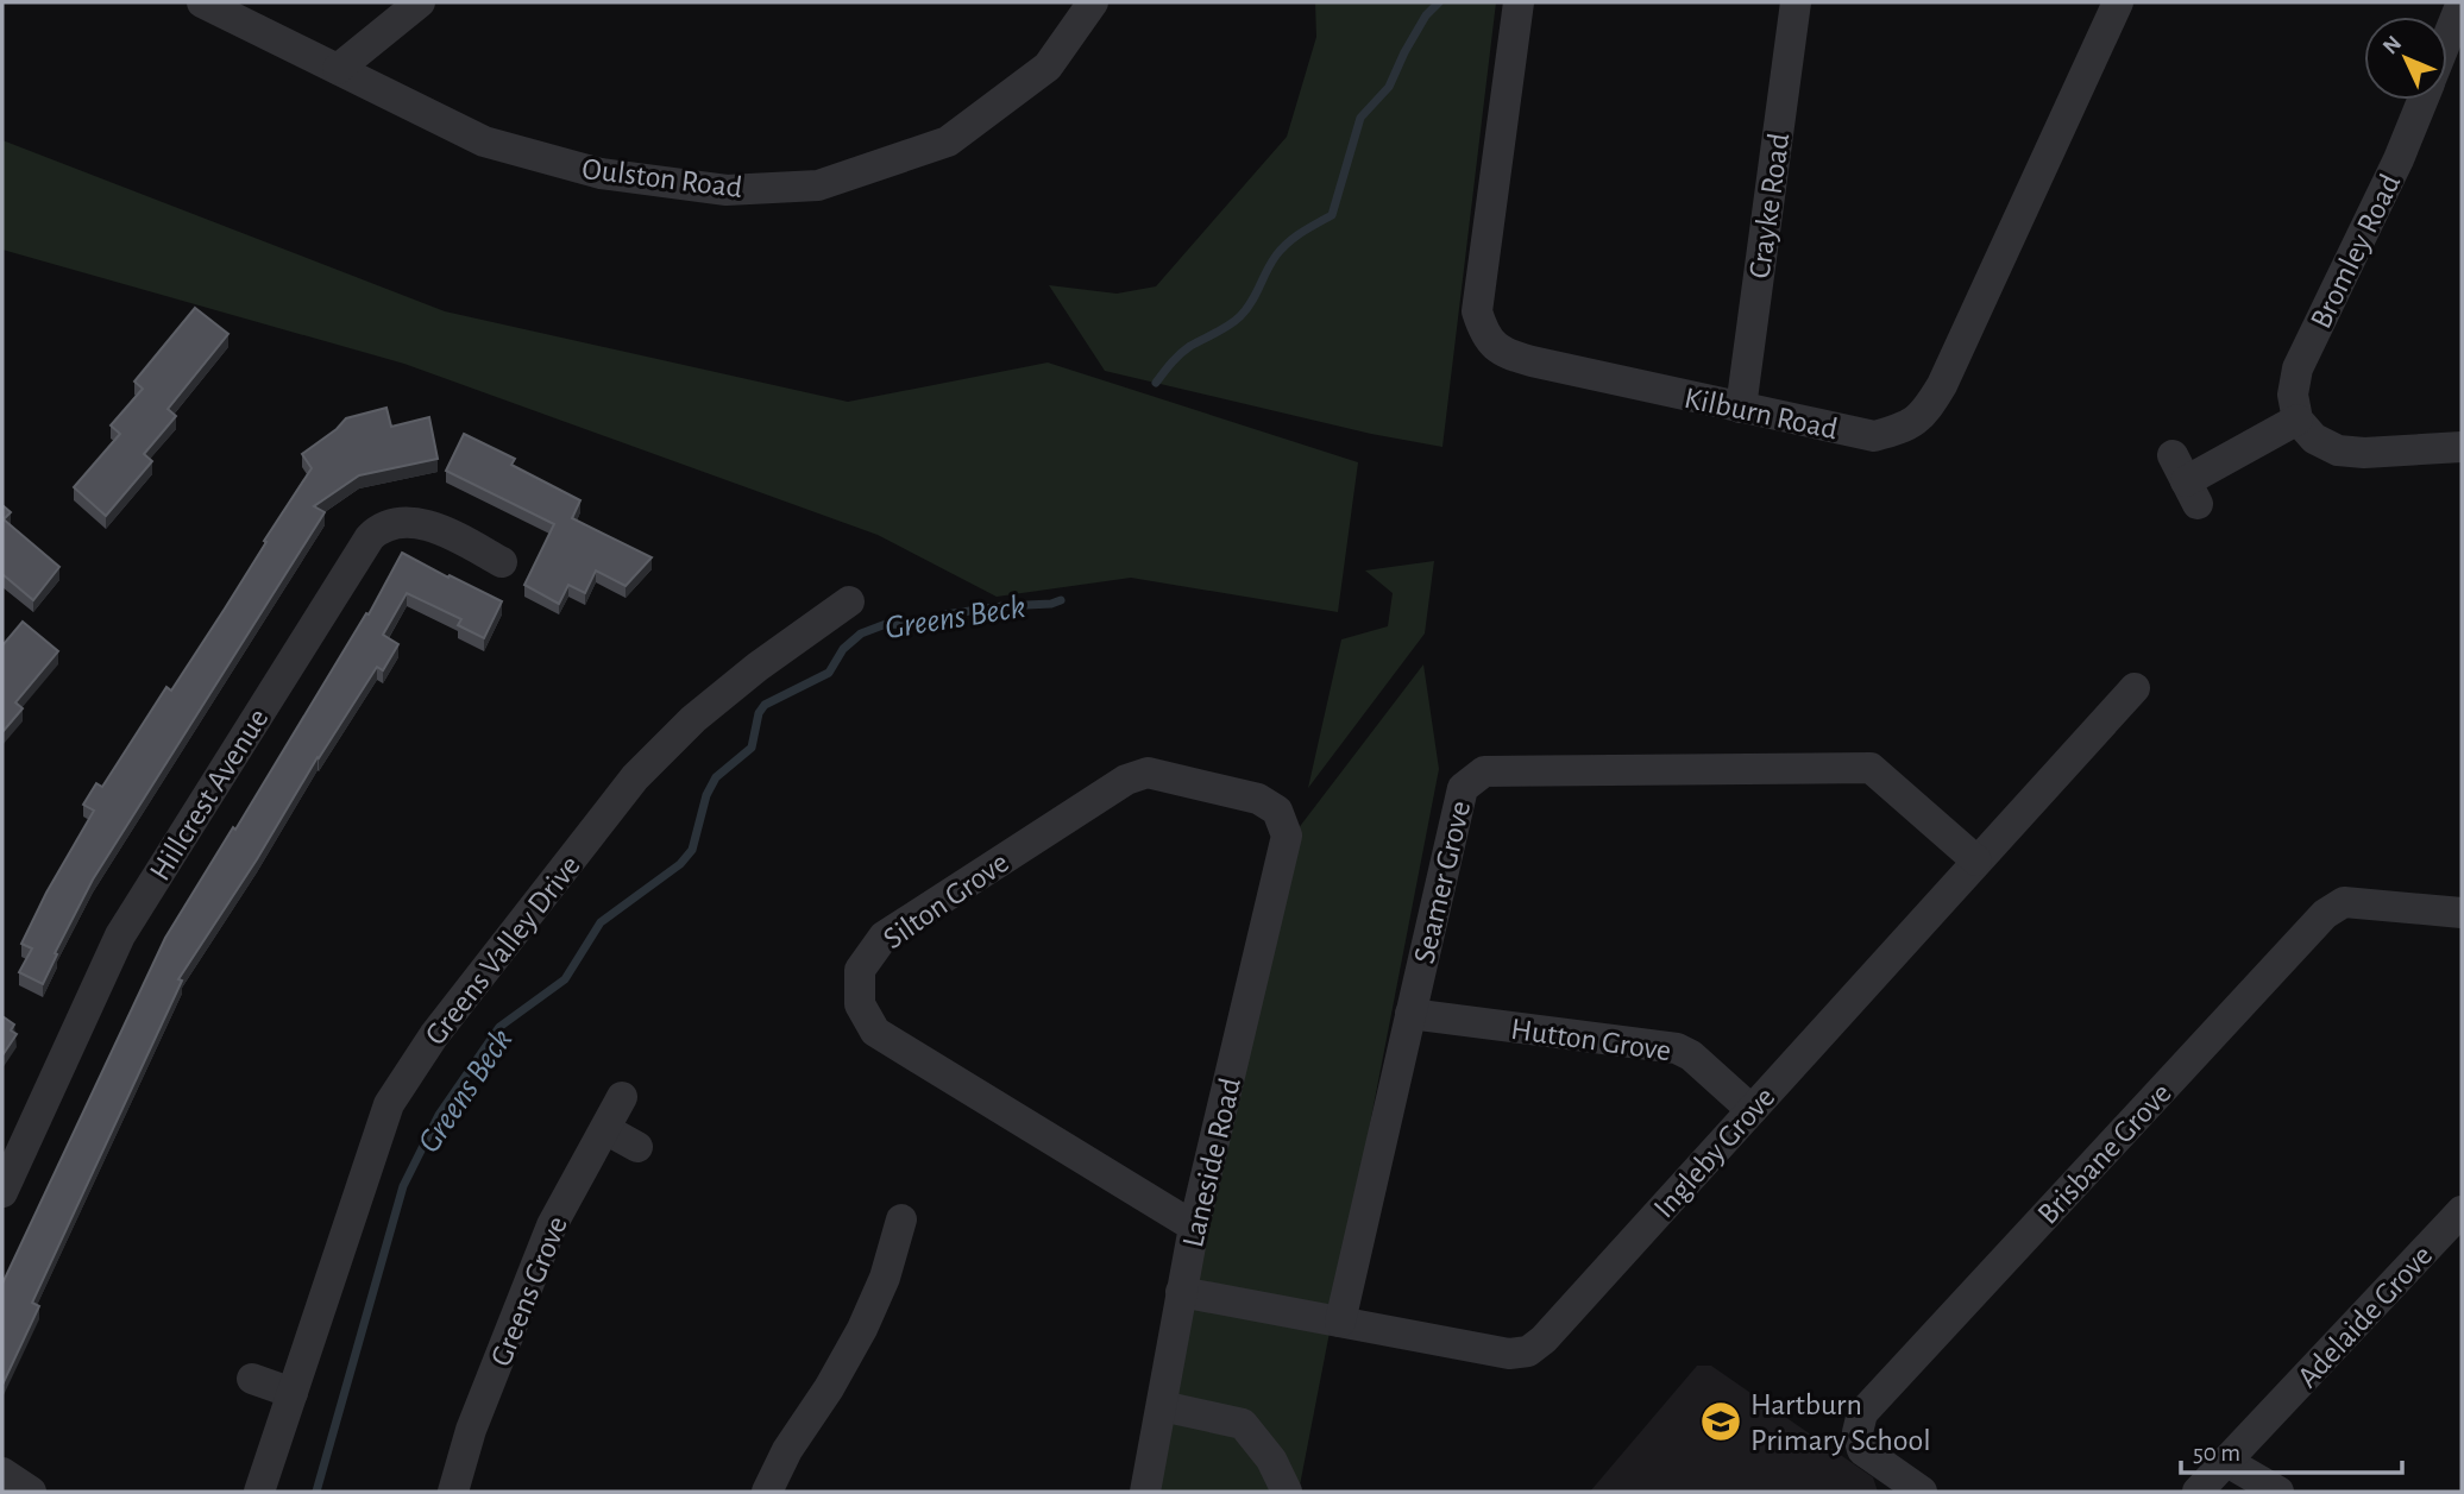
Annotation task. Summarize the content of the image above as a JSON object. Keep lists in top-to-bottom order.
{
  "streets": {
    "street": [
      "Oulston Road",
      "Crayke Road",
      "Bromley Road",
      "Kilburn Road",
      "Hillcrest Avenue",
      "Seamer Grove",
      "Silton Grove",
      "Greens Valley Drive",
      "Hutton Grove",
      "Ingleby Grove",
      "Brisbane Grove",
      "Laneside Road",
      "Greens Grove",
      "Adelaide Grove"
    ]
  },
  "crossings": [
    ["Crayke Road", "Kilburn Road"],
    ["Seamer Grove", "Hutton Grove"],
    ["Seamer Grove", "Ingleby Grove"],
    ["Silton Grove", "Laneside Road"],
    ["Hutton Grove", "Ingleby Grove"],
    ["Ingleby Grove", "Laneside Road"]
  ],
  "water": ["Greens Beck"],
  "places": {
    "school or university": ["Hartburn Primary School"]
  },
  "scale_bar": "50 m",
  "north": "top left"
}
